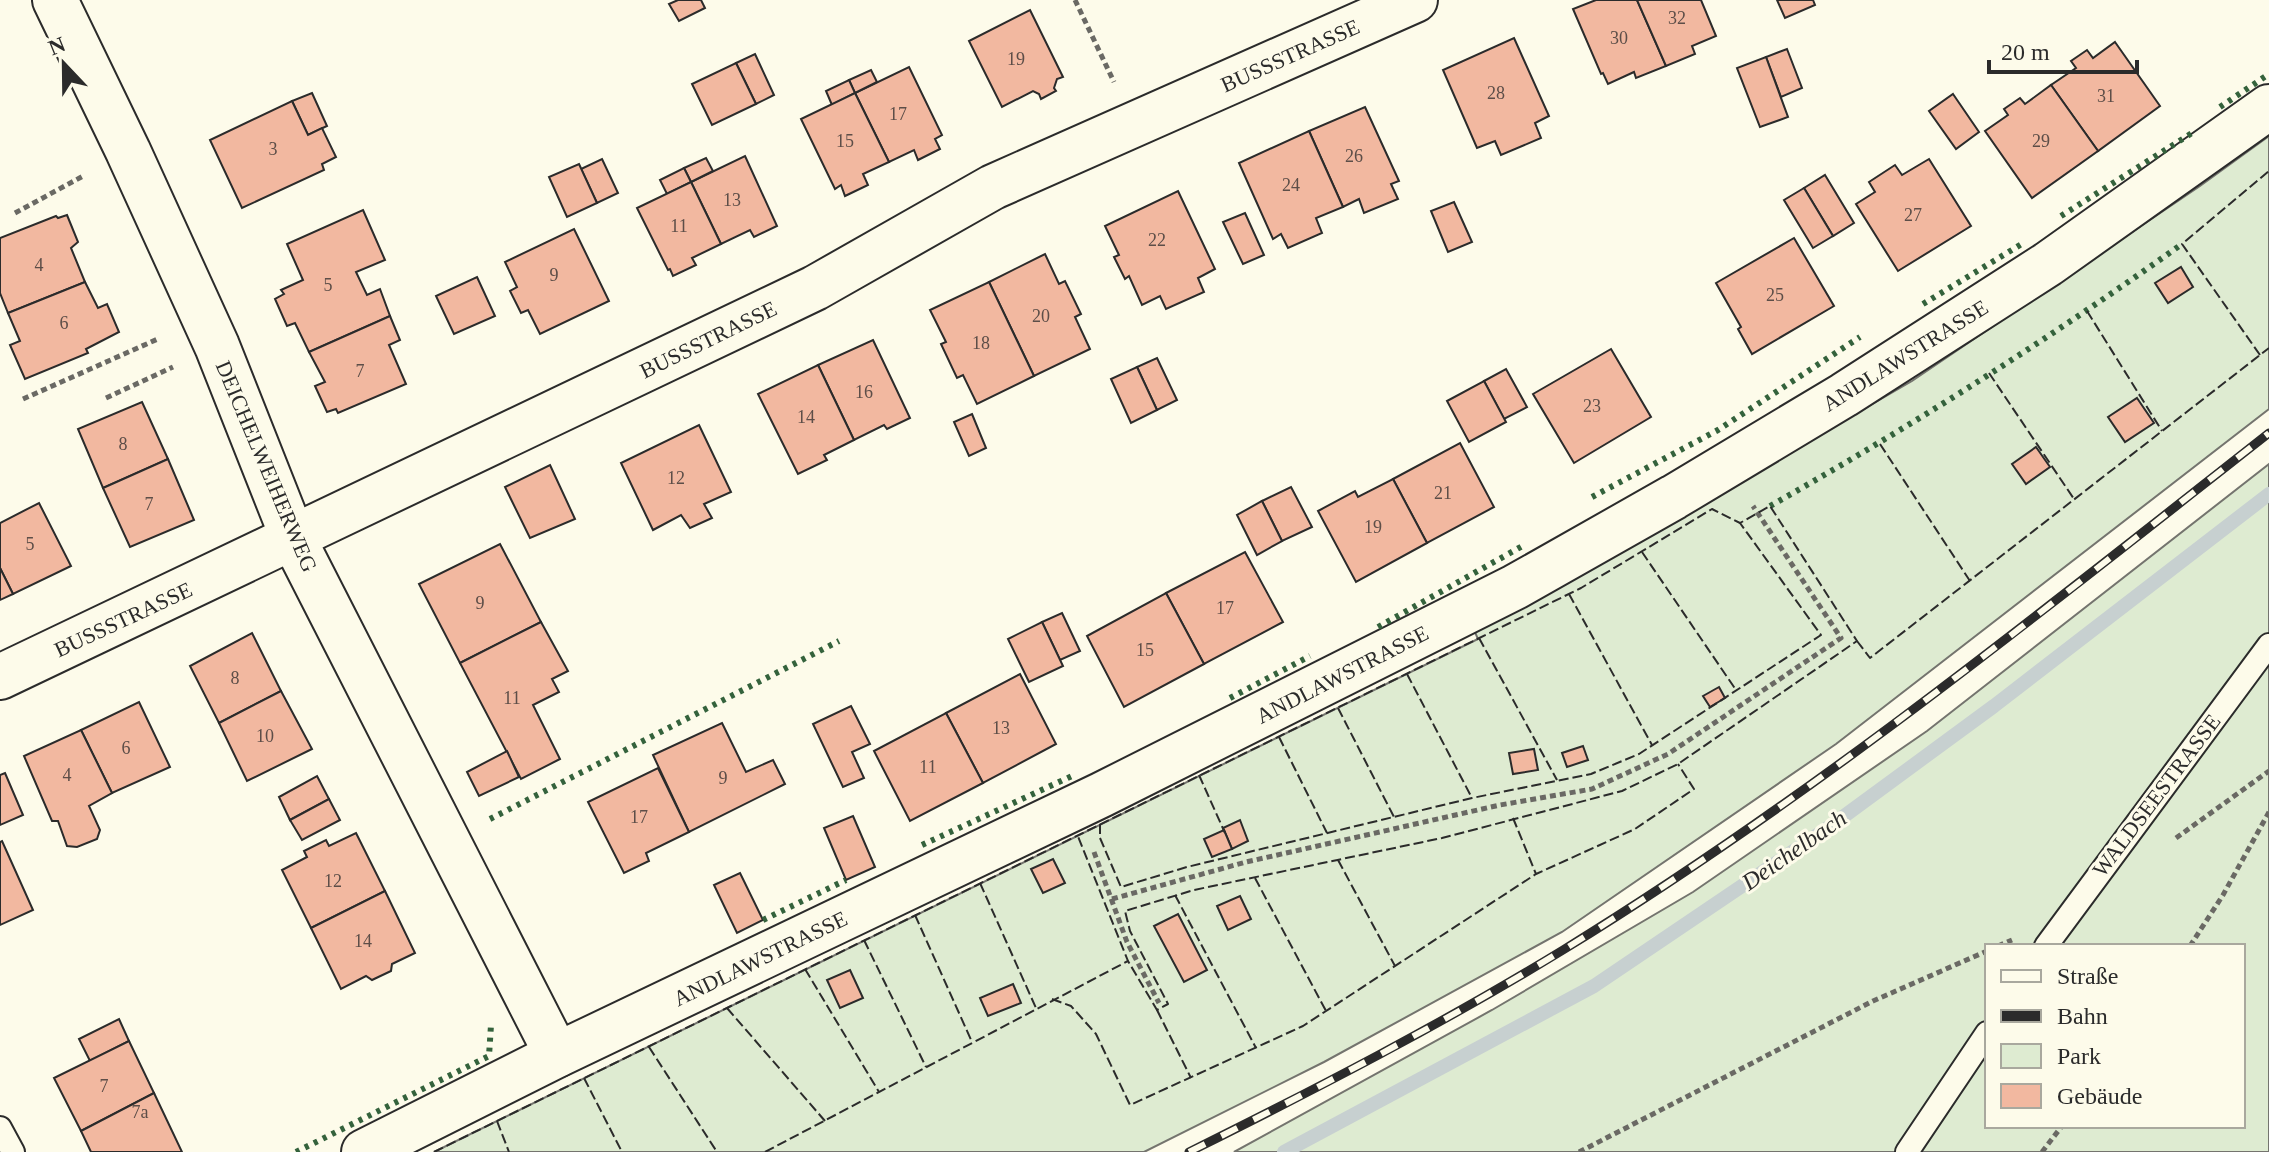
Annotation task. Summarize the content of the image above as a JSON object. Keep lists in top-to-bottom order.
{
  "streets": {
    "street": ["BUSSSTRASSE", "ANDLAWSTRASSE", "DEICHELWEIHERWEG"],
    "lane": ["WALDSEESTRASSE"]
  },
  "crossings": [
    ["BUSSSTRASSE", "DEICHELWEIHERWEG"],
    ["ANDLAWSTRASSE", "DEICHELWEIHERWEG"]
  ],
  "water": ["Deichelbach"],
  "house_numbers": [
    "32",
    "30",
    "19",
    "28",
    "31",
    "17",
    "15",
    "29",
    "3",
    "26",
    "24",
    "13",
    "27",
    "11",
    "22",
    "4",
    "9",
    "5",
    "25",
    "20",
    "6",
    "18",
    "7",
    "16",
    "23",
    "14",
    "8",
    "12",
    "21",
    "7",
    "19",
    "5",
    "9",
    "17",
    "15",
    "8",
    "11",
    "13",
    "10",
    "6",
    "11",
    "4",
    "9",
    "17",
    "12",
    "14",
    "7",
    "7a"
  ],
  "legend": [
    "Straße",
    "Bahn",
    "Park",
    "Gebäude"
  ],
  "scale_bar": "20 m",
  "north": "top"
}
